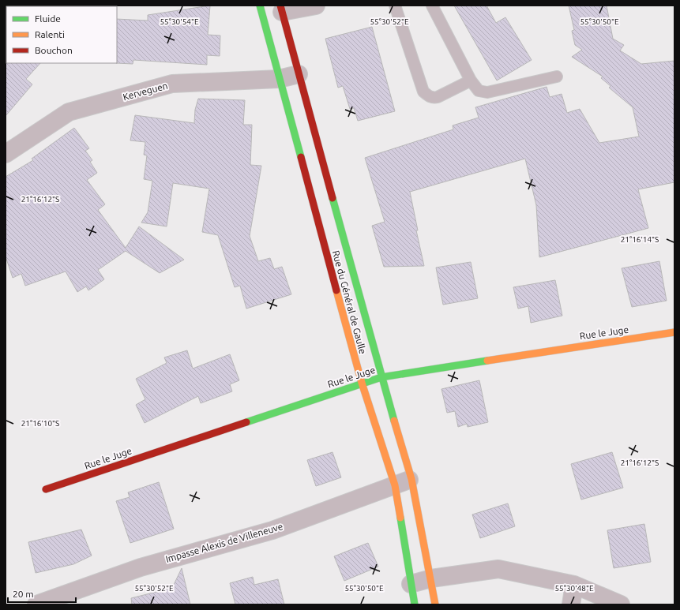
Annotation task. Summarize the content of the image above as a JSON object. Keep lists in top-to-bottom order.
{
  "streets": {
    "main road": ["Rue du Général de Gaulle", "Rue le Juge"],
    "street": ["Kerveguen", "Impasse Alexis de Villeneuve"]
  },
  "crossings": [
    ["Kerveguen", "Rue du Général de Gaulle"],
    ["Rue du Général de Gaulle", "Rue le Juge"],
    ["Rue du Général de Gaulle", "Impasse Alexis de Villeneuve"]
  ],
  "legend": ["Fluide", "Ralenti", "Bouchon"],
  "scale_bar": "20 m",
  "coordinates": [
    "55°30'54\"E",
    "55°30'52\"E",
    "55°30'50\"E",
    "21°16'12\"S",
    "21°16'14\"S",
    "21°16'10\"S",
    "55°30'48\"E"
  ]
}
